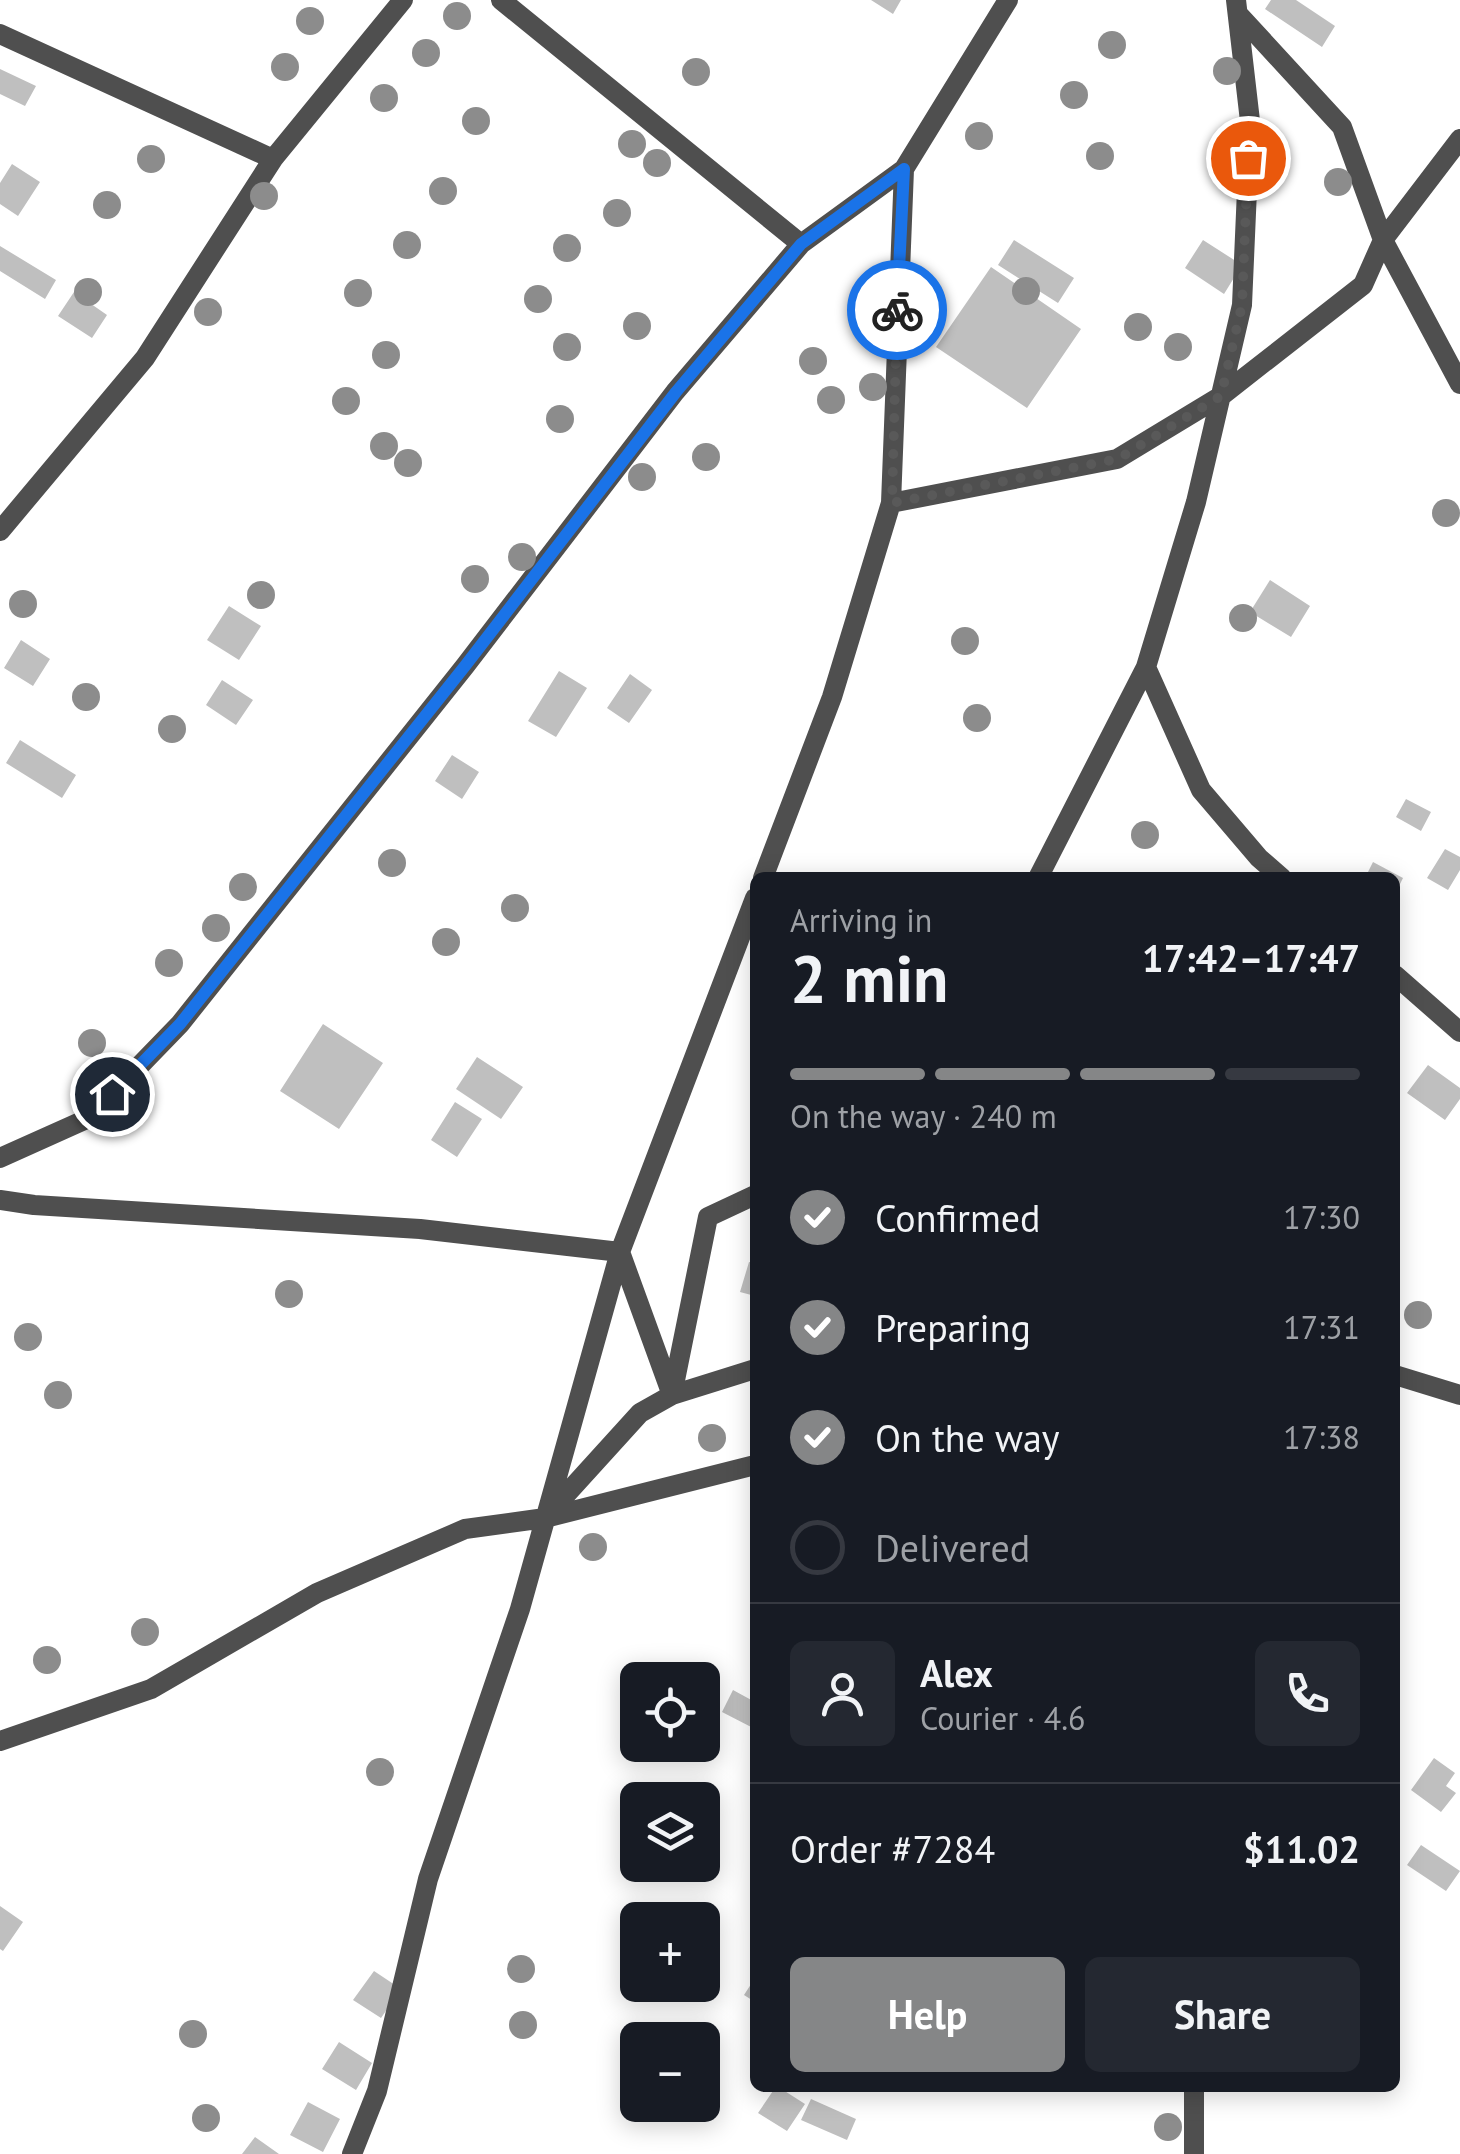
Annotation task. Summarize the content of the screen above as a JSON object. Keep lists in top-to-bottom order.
{
  "page": {
    "heading": ["2 min", "Arriving in", "17:42–17:47"],
    "panel": [
      "Alex",
      "Courier · 4.6",
      "Order #7284",
      "$11.02"
    ],
    "bar": "On the way · 240 m",
    "list": [
      ["Confirmed", "17:30"],
      ["Preparing", "17:31"],
      ["On the way", "17:38"],
      "Delivered"
    ],
    "map_buttons": ["+", "−"],
    "buttons": ["Help", "Share"]
  }
}
